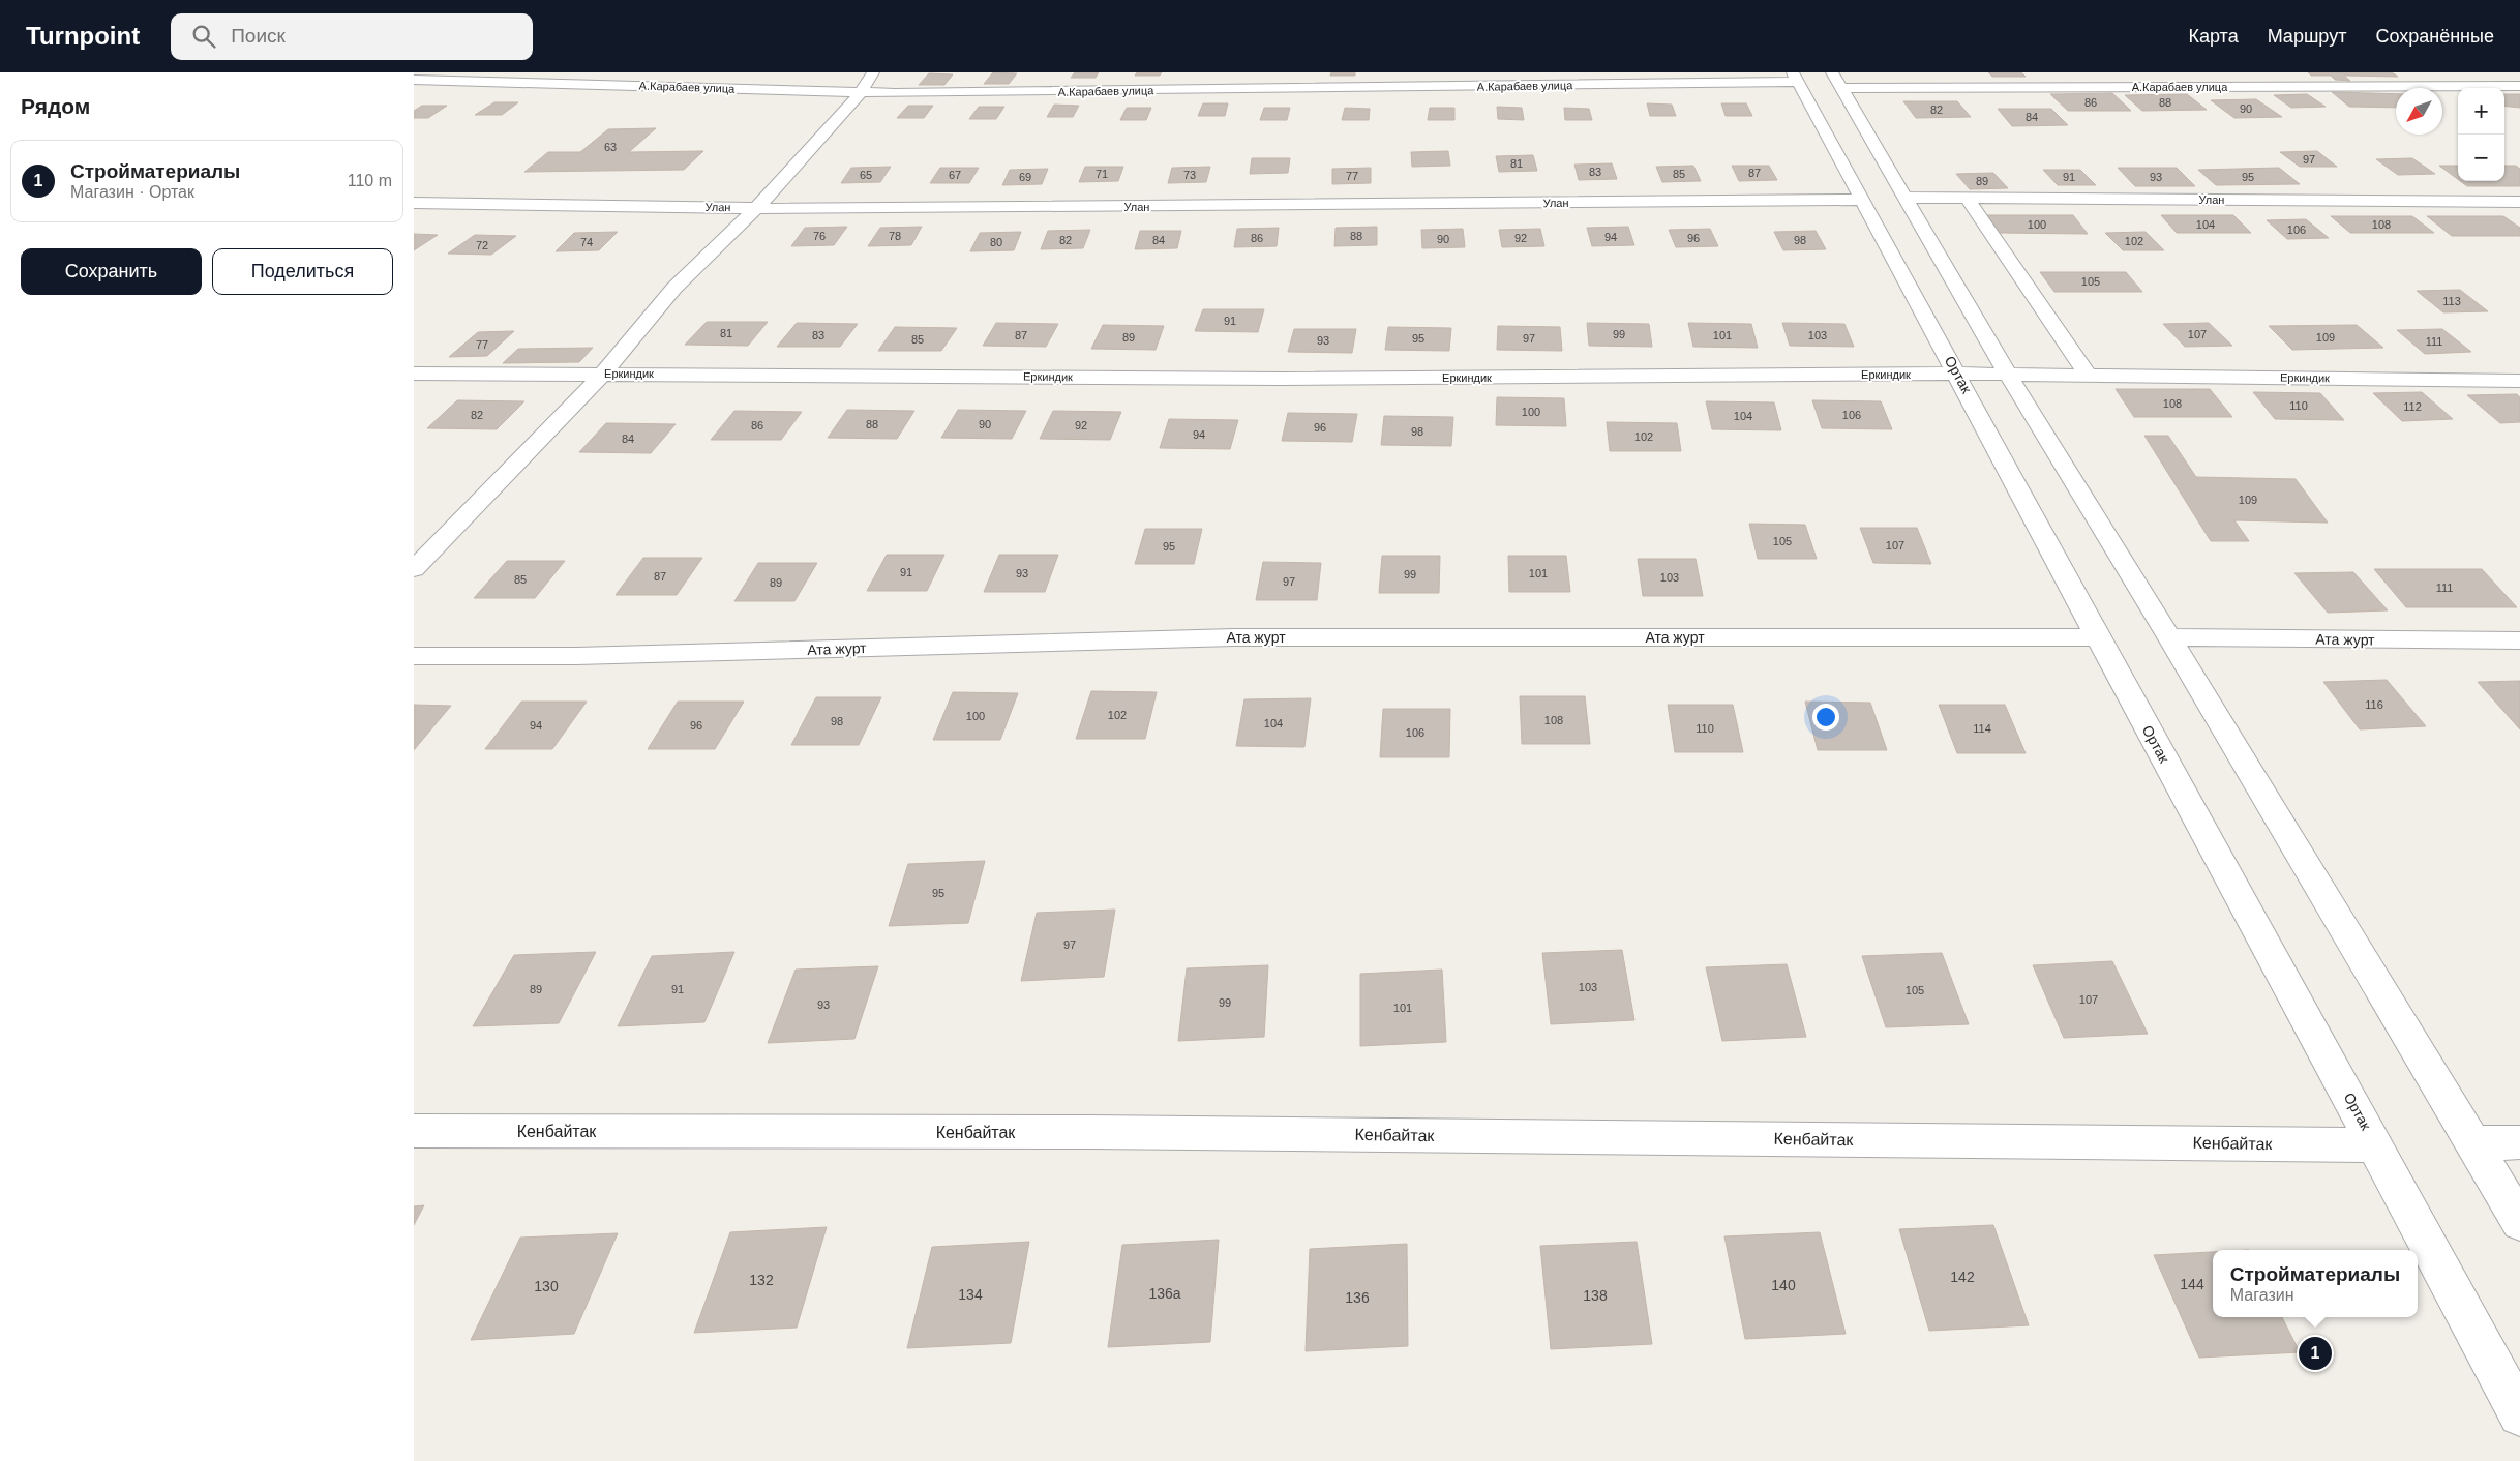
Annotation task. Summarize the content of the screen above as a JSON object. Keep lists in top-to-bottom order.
{
  "streets": {
    "street": [
      "А.Карабаев улица",
      "Улан",
      "Еркиндик",
      "Ортак",
      "Ата журт",
      "Кенбайтак"
    ]
  },
  "crossings": [
    ["А.Карабаев улица", "Ортак"],
    ["Улан", "Ортак"],
    ["Еркиндик", "Ортак"],
    ["Ортак", "Ата журт"],
    ["Ортак", "Кенбайтак"]
  ],
  "house_numbers": [
    "86",
    "88",
    "90",
    "82",
    "84",
    "63",
    "97",
    "81",
    "83",
    "87",
    "71",
    "85",
    "65",
    "67",
    "73",
    "77",
    "69",
    "91",
    "93",
    "95",
    "89",
    "100",
    "104",
    "108",
    "106",
    "76",
    "78",
    "88",
    "94",
    "86",
    "92",
    "96",
    "90",
    "82",
    "84",
    "98",
    "102",
    "74",
    "80",
    "72",
    "105",
    "113",
    "91",
    "81",
    "99",
    "107",
    "83",
    "87",
    "101",
    "103",
    "89",
    "109",
    "95",
    "97",
    "85",
    "93",
    "111",
    "77",
    "108",
    "110",
    "112",
    "100",
    "82",
    "106",
    "104",
    "88",
    "90",
    "86",
    "92",
    "96",
    "98",
    "94",
    "102",
    "84",
    "109",
    "105",
    "107",
    "95",
    "91",
    "93",
    "101",
    "99",
    "87",
    "103",
    "85",
    "97",
    "89",
    "111",
    "116",
    "102",
    "100",
    "108",
    "98",
    "104",
    "94",
    "96",
    "110",
    "114",
    "106",
    "95",
    "97",
    "103",
    "89",
    "91",
    "105",
    "107",
    "99",
    "93",
    "101",
    "142",
    "132",
    "144",
    "140",
    "130",
    "136а",
    "134",
    "138",
    "136"
  ],
  "north": "bottom left",
  "page": {
    "header": "Turnpoint",
    "search": "Поиск",
    "nav": ["Карта", "Маршрут", "Сохранённые"],
    "heading": "Рядом",
    "map_buttons": ["+", "−"],
    "list": [
      {
        "mark": "1",
        "name": "Стройматериалы",
        "note": "Магазин · Ортак",
        "value": "110 m"
      }
    ],
    "buttons": ["Сохранить", "Поделиться"],
    "popup": ["Стройматериалы", "Магазин"],
    "pins": "1"
  }
}
